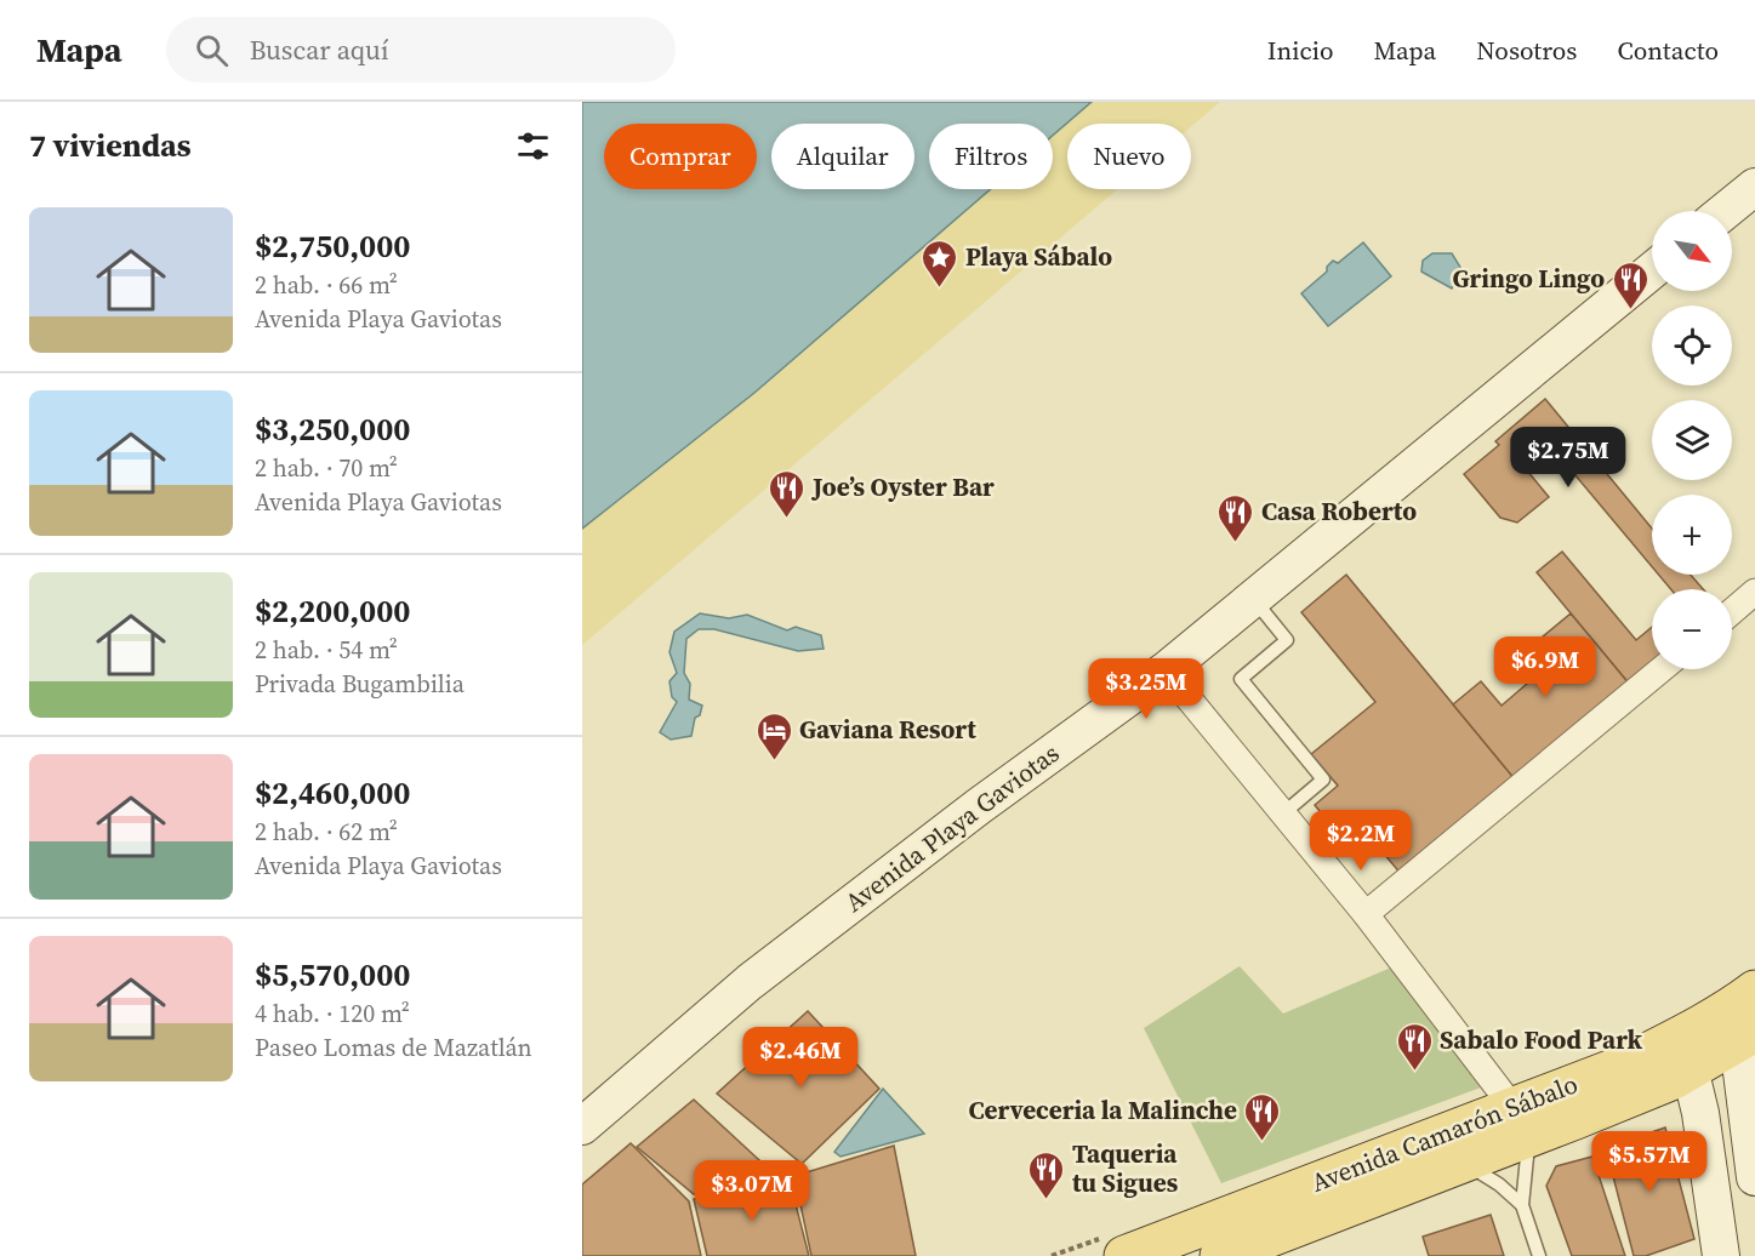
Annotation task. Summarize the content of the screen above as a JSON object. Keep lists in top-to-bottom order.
{
  "streets": {
    "main road": ["Avenida Camarón Sábalo"],
    "street": ["Avenida Playa Gaviotas"]
  },
  "places": {
    "place": ["Playa Sábalo"],
    "restaurant": [
      "Gringo Lingo",
      "Joe’s Oyster Bar",
      "Casa Roberto",
      "Sabalo Food Park",
      "Cerveceria la Malinche",
      "Taqueria tu Sigues"
    ],
    "hotel": ["Gaviana Resort"]
  },
  "north": "bottom right",
  "page": {
    "header": "Mapa",
    "search": "Buscar aquí",
    "nav": [
      "Inicio",
      "Mapa",
      "Nosotros",
      "Contacto"
    ],
    "heading": "7 viviendas",
    "chip": [
      "Comprar",
      "Alquilar",
      "Filtros",
      "Nuevo"
    ],
    "list": [
      {
        "name": "$2,750,000",
        "note": "2 hab. · 66 m² · Avenida Playa Gaviotas"
      },
      {
        "name": "$3,250,000",
        "note": "2 hab. · 70 m² · Avenida Playa Gaviotas"
      },
      {
        "name": "$2,200,000",
        "note": "2 hab. · 54 m² · Privada Bugambilia"
      },
      {
        "name": "$2,460,000",
        "note": "2 hab. · 62 m² · Avenida Playa Gaviotas"
      },
      {
        "name": "$5,570,000",
        "note": "4 hab. · 120 m² · Paseo Lomas de Mazatlán"
      }
    ],
    "map_buttons": ["+", "−"],
    "price": [
      "$2.75M",
      "$6.9M",
      "$3.25M",
      "$2.2M",
      "$2.46M",
      "$5.57M",
      "$3.07M"
    ]
  }
}
